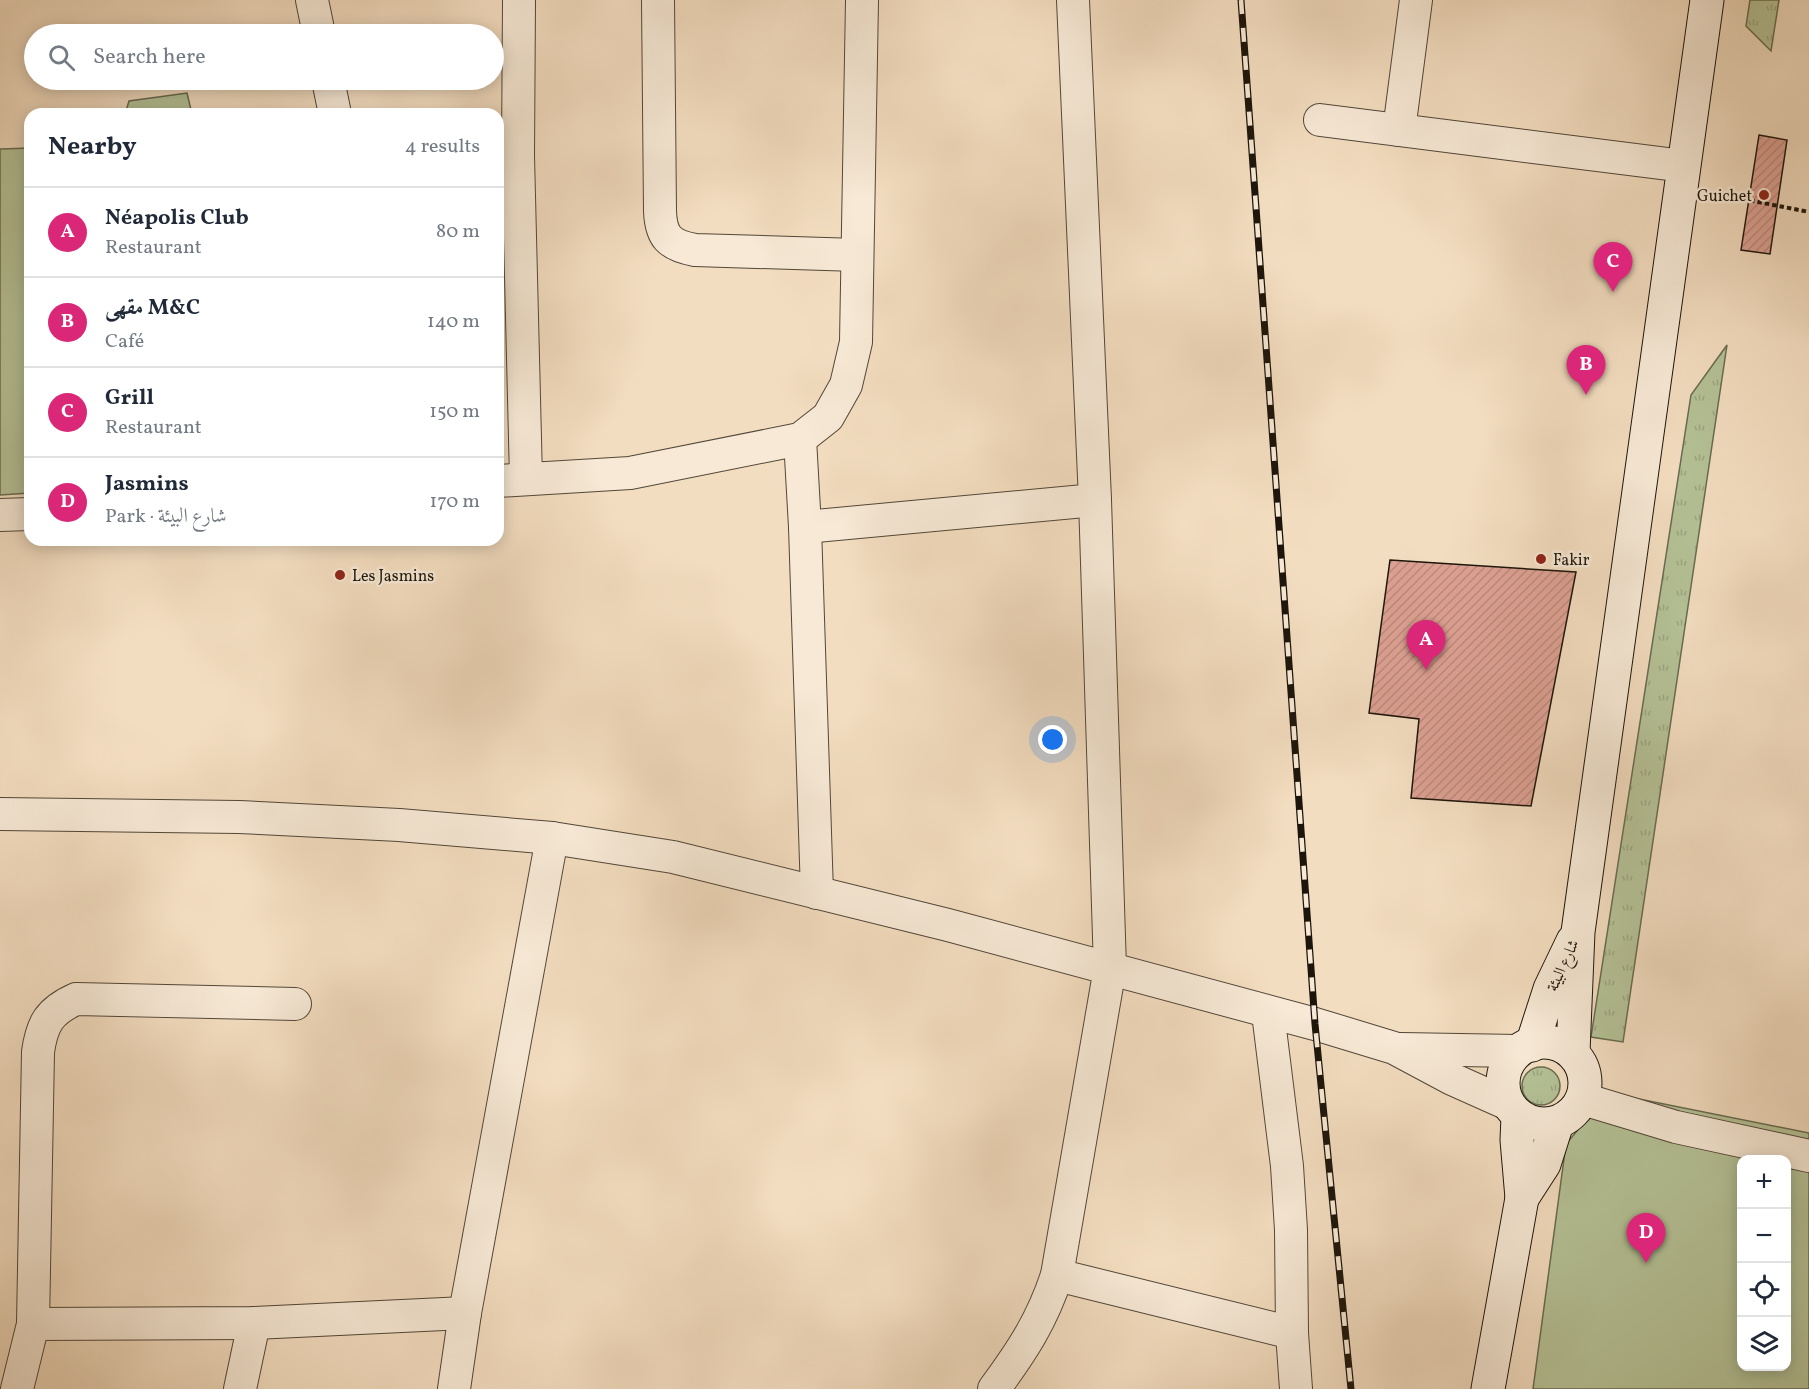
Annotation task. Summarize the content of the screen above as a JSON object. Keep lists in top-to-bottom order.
{
  "streets": {
    "main road": ["شارع البيئة"]
  },
  "places": ["Guichet", "Fakir", "Les Jasmins"],
  "page": {
    "search": "Search here",
    "heading": ["Nearby", "4 results"],
    "list": [
      {
        "mark": "A",
        "name": "Néapolis Club",
        "note": "Restaurant",
        "value": "80 m"
      },
      {
        "mark": "B",
        "name": "مقهى M&C",
        "note": "Café",
        "value": "140 m"
      },
      {
        "mark": "C",
        "name": "Grill",
        "note": "Restaurant",
        "value": "150 m"
      },
      {
        "mark": "D",
        "name": "Jasmins",
        "note": "Park · شارع البيئة",
        "value": "170 m"
      }
    ],
    "pins": [
      "C",
      "B",
      "A",
      "D"
    ],
    "map_buttons": ["+", "−"]
  }
}
